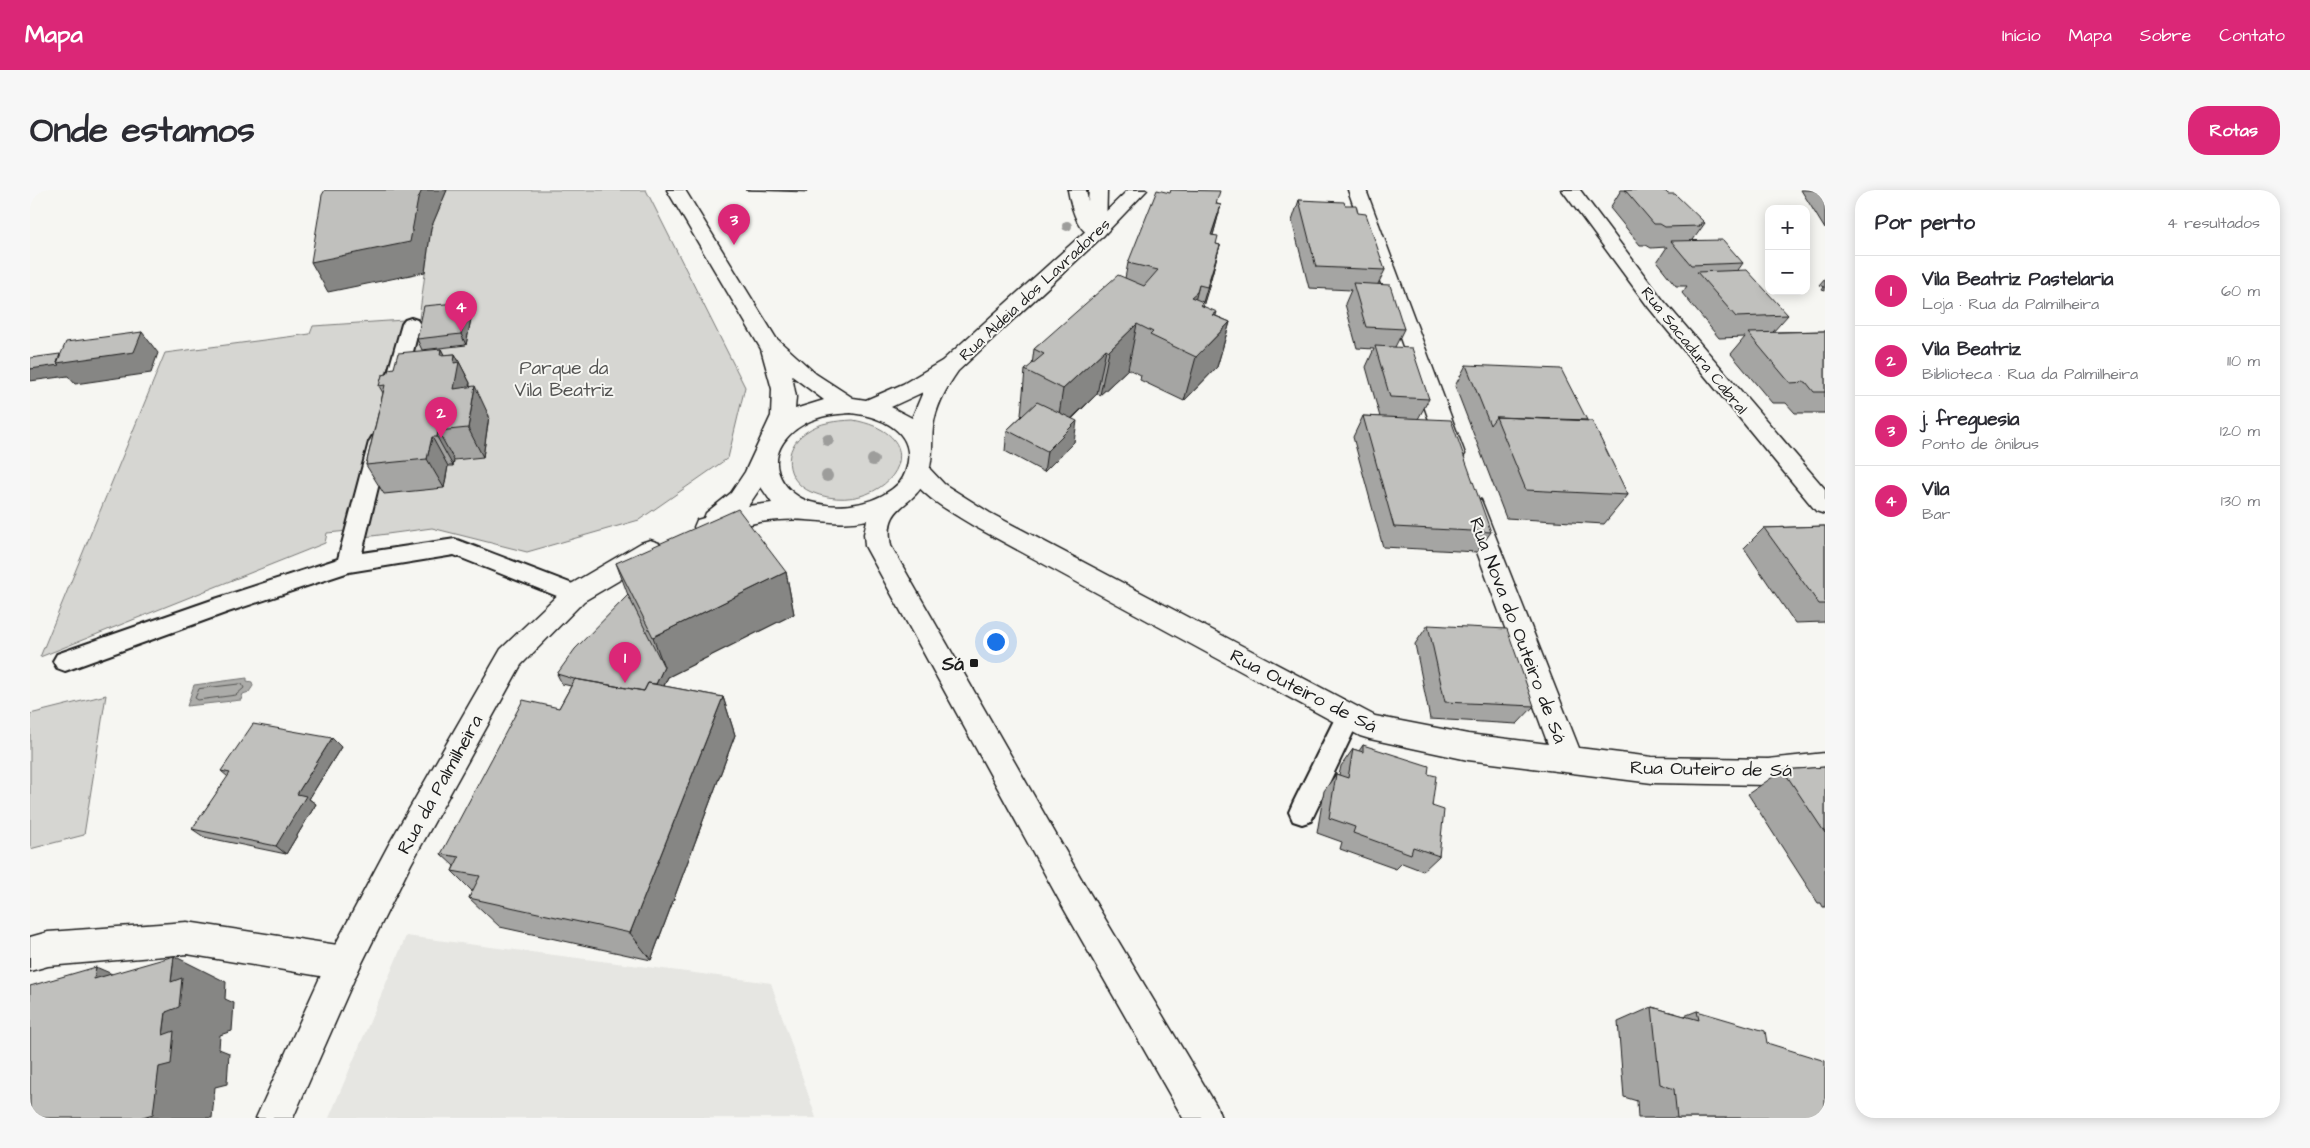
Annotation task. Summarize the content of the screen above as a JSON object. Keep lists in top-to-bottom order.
{
  "streets": {
    "street": [
      "Rua Aldeia dos Lavradores",
      "Rua Sacadura Cabral",
      "Rua Nova do Outeiro de Sá",
      "Rua Outeiro de Sá",
      "Rua da Palmilheira"
    ]
  },
  "crossings": [
    ["Rua Aldeia dos Lavradores", "Rua Outeiro de Sá"],
    ["Rua Aldeia dos Lavradores", "Rua da Palmilheira"],
    ["Rua Nova do Outeiro de Sá", "Rua Outeiro de Sá"],
    ["Rua Outeiro de Sá", "Rua da Palmilheira"]
  ],
  "parks": ["Parque da Vila Beatriz"],
  "places": {
    "transit": ["Sá"]
  },
  "page": {
    "header": "Mapa",
    "nav": [
      "Início",
      "Mapa",
      "Sobre",
      "Contato"
    ],
    "title": "Onde estamos",
    "buttons": "Rotas",
    "heading": ["Por perto", "4 resultados"],
    "pins": [
      "3",
      "4",
      "2",
      "1"
    ],
    "map_buttons": ["+", "−"],
    "list": [
      {
        "mark": "1",
        "name": "Vila Beatriz Pastelaria",
        "note": "Loja · Rua da Palmilheira",
        "value": "60 m"
      },
      {
        "mark": "2",
        "name": "Vila Beatriz",
        "note": "Biblioteca · Rua da Palmilheira",
        "value": "110 m"
      },
      {
        "mark": "3",
        "name": "j. freguesia",
        "note": "Ponto de ônibus",
        "value": "120 m"
      },
      {
        "mark": "4",
        "name": "Vila",
        "note": "Bar",
        "value": "130 m"
      }
    ]
  }
}
